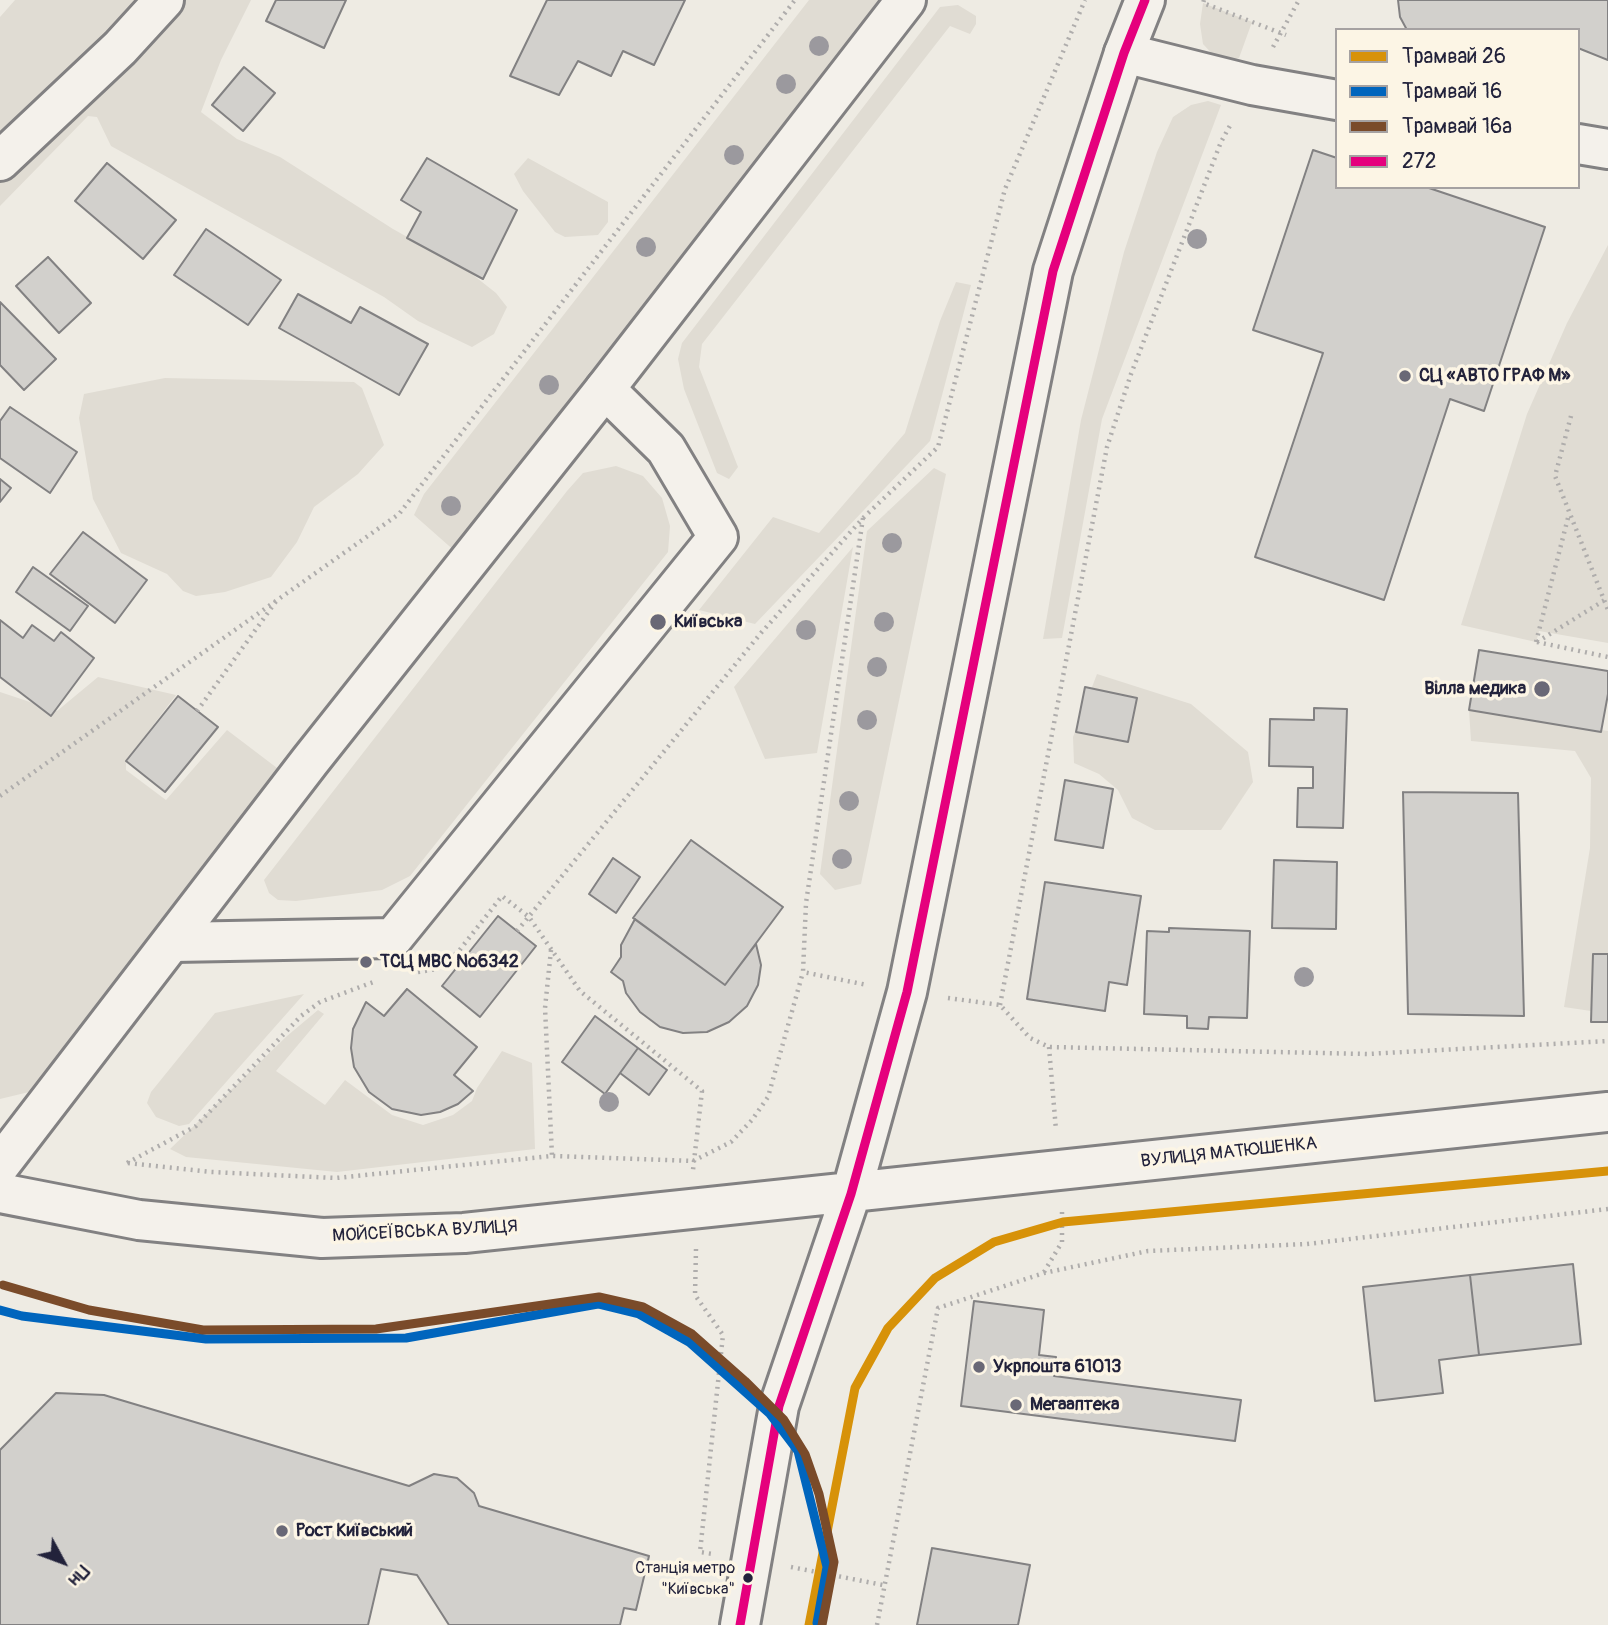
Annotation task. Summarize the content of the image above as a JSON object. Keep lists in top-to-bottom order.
{
  "streets": {
    "main road": ["ВУЛИЦЯ МАТЮШЕНКА", "МОЙСЕЇВСЬКА ВУЛИЦЯ"]
  },
  "crossings": [
    ["ВУЛИЦЯ МАТЮШЕНКА", "МОЙСЕЇВСЬКА ВУЛИЦЯ"]
  ],
  "places": [
    "СЦ «АВТО ГРАФ М»",
    "Київська",
    "Вілла медика",
    "ТСЦ МВС №6342",
    "Укрпошта 61013",
    "Мегааптека",
    "Рост Київський",
    "Станція метро \"Київська\""
  ],
  "lines": [
    "transit line 272",
    "tram line 26",
    "tram line 16a",
    "tram line 16"
  ],
  "legend": [
    "Трамвай 26",
    "Трамвай 16",
    "Трамвай 16a",
    "272"
  ],
  "north": "bottom right"
}
